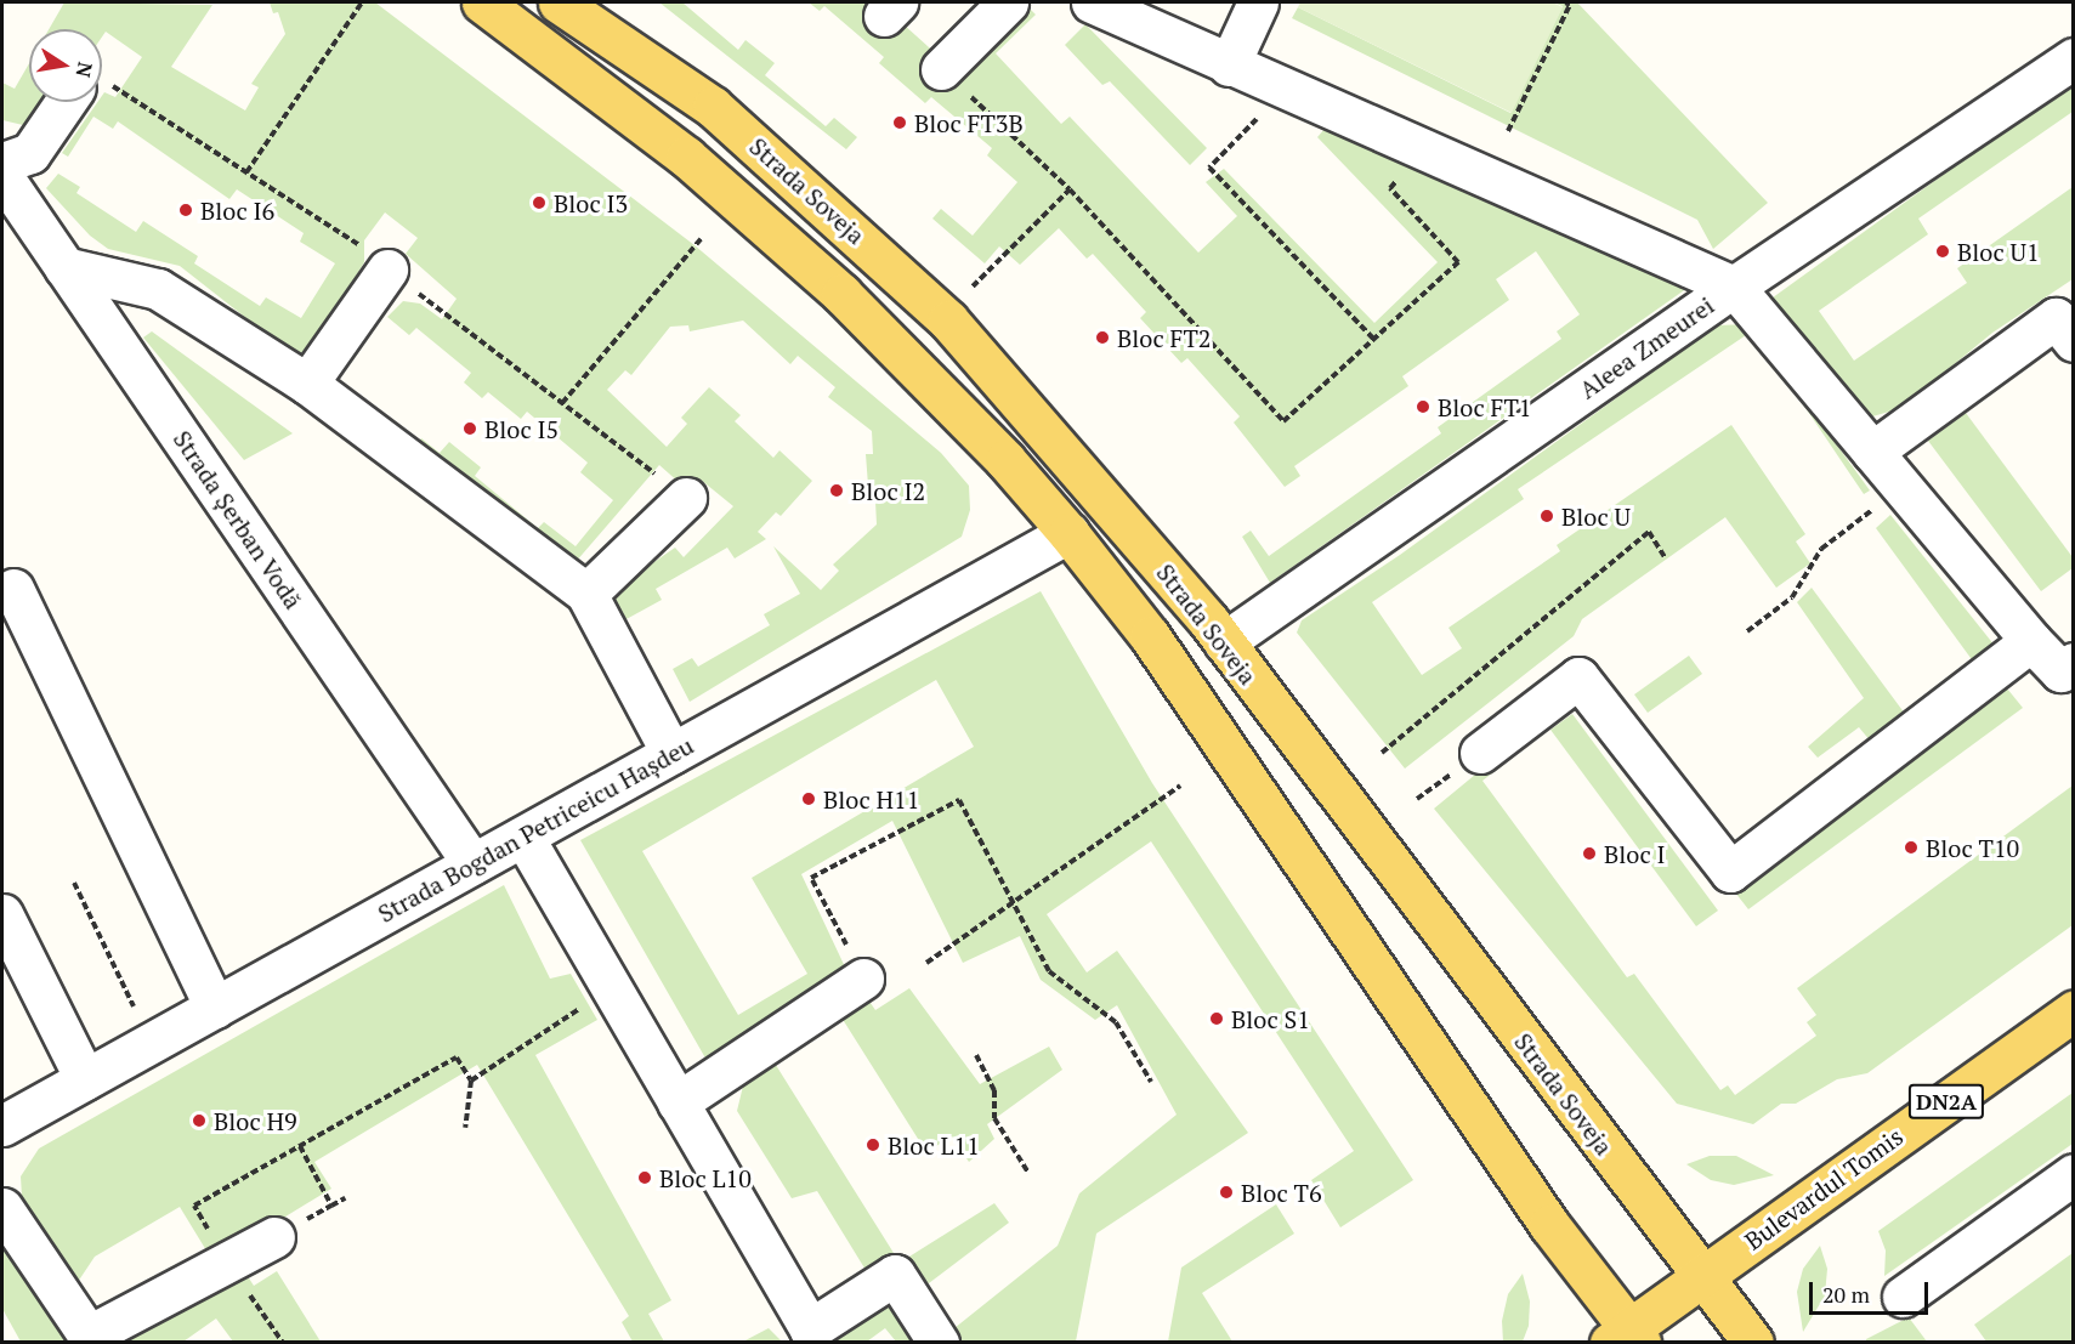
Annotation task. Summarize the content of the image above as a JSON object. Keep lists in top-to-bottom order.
{
  "streets": {
    "main road": ["Strada Soveja", "DN2A", "Bulevardul Tomis"],
    "street": ["Aleea Zmeurei", "Strada Șerban Vodă", "Strada Bogdan Petriceicu Hașdeu"]
  },
  "crossings": [
    ["Strada Soveja", "Aleea Zmeurei"],
    ["Strada Soveja", "Bulevardul Tomis"],
    ["Strada Șerban Vodă", "Strada Bogdan Petriceicu Hașdeu"]
  ],
  "places": [
    "Bloc FT3B",
    "Bloc I3",
    "Bloc I6",
    "Bloc U1",
    "Bloc FT2",
    "Bloc FT1",
    "Bloc I5",
    "Bloc I2",
    "Bloc U",
    "Bloc H11",
    "Bloc T10",
    "Bloc I",
    "Bloc S1",
    "Bloc H9",
    "Bloc L11",
    "Bloc L10",
    "Bloc T6"
  ],
  "scale_bar": "20 m",
  "north": "right"
}
